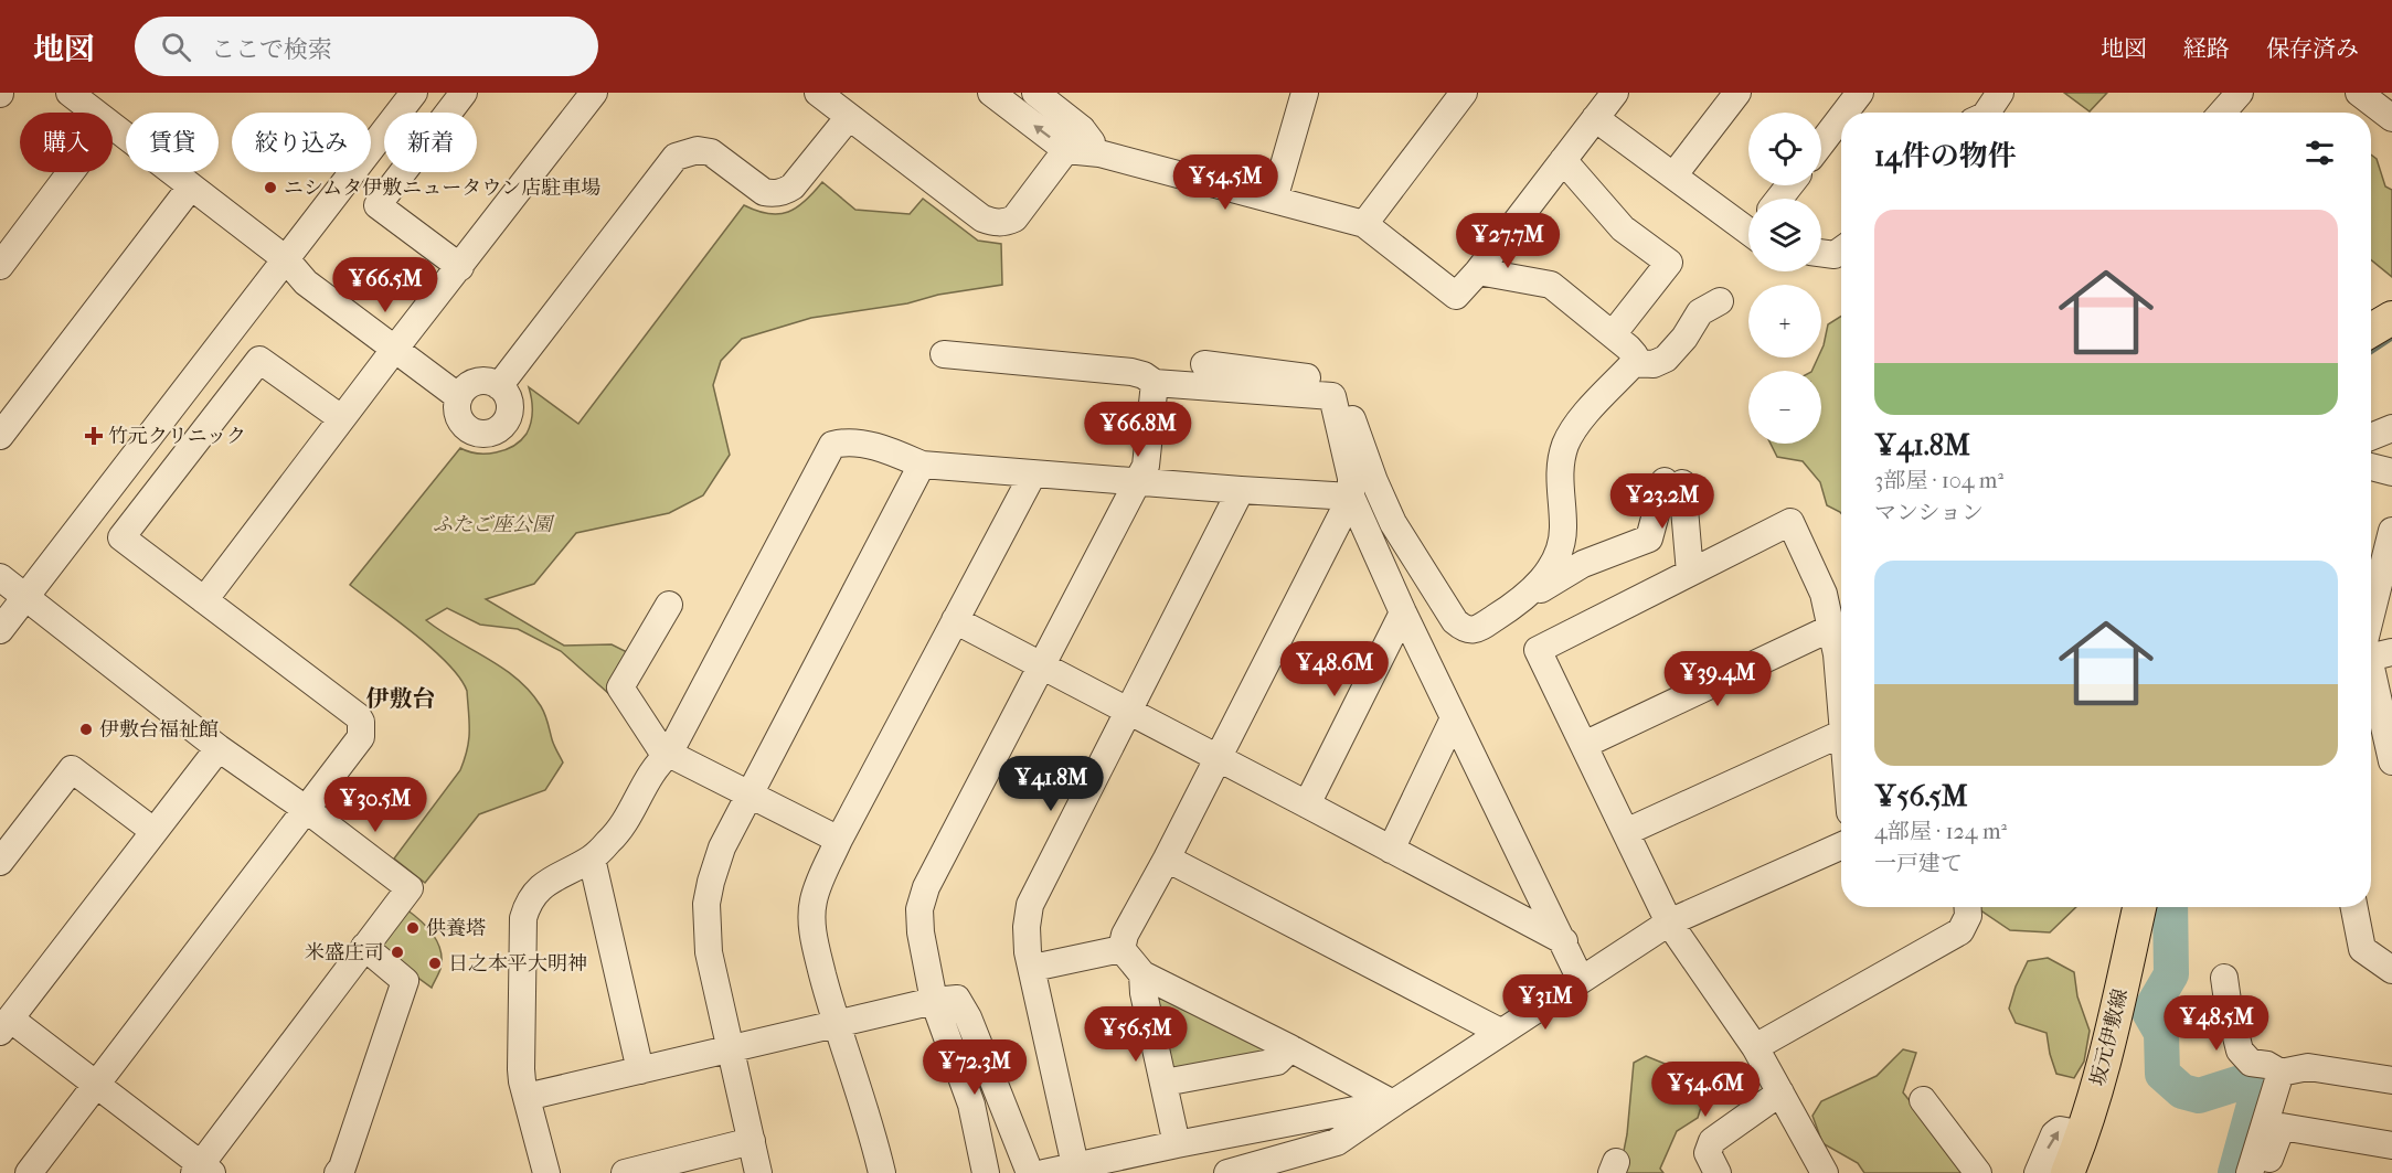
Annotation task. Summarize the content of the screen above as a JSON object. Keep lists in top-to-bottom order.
{
  "streets": {
    "main road": ["坂元伊敷線"]
  },
  "districts": ["伊敷台"],
  "parks": ["ふたご座公園"],
  "places": {
    "other": [
      "ニシムタ伊敷ニュータウン店駐車場",
      "伊敷台福祉館",
      "供養塔",
      "米盛庄司",
      "日之本平大明神"
    ],
    "health": ["竹元クリニック"]
  },
  "page": {
    "header": "地図",
    "search": "ここで検索",
    "nav": ["地図", "経路", "保存済み"],
    "map_buttons": ["+", "−"],
    "chip": [
      "購入",
      "賃貸",
      "絞り込み",
      "新着"
    ],
    "heading": "14件の物件",
    "price": [
      "¥54.5M",
      "¥27.7M",
      "¥66.5M",
      "¥66.8M",
      "¥23.2M",
      "¥48.6M",
      "¥39.4M",
      "¥41.8M",
      "¥30.5M",
      "¥31M",
      "¥48.5M",
      "¥56.5M",
      "¥72.3M",
      "¥54.6M"
    ],
    "list": [
      {
        "name": "¥41.8M",
        "note": "3部屋 · 104 m² · マンション"
      },
      {
        "name": "¥56.5M",
        "note": "4部屋 · 124 m² · 一戸建て"
      }
    ]
  }
}
